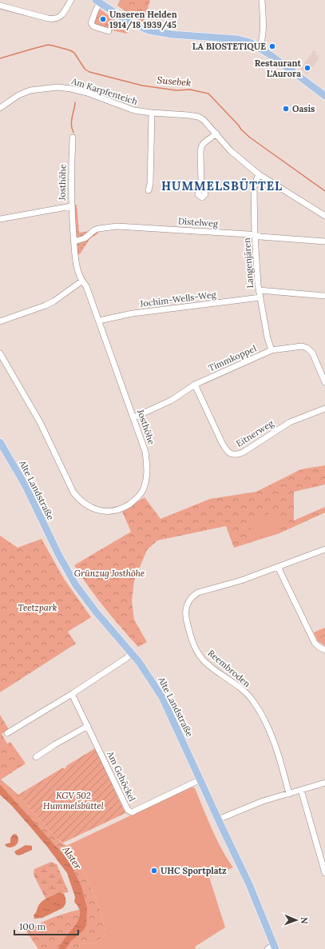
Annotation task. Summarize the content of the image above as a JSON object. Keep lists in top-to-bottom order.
{
  "streets": {
    "main road": ["Alte Landstraße"],
    "street": [
      "Am Karpfenteich",
      "Josthöhe",
      "Distelweg",
      "Langenjären",
      "Jochim-Wells-Weg",
      "Timmkoppel",
      "Eitnerweg",
      "Reembroden",
      "Am Gehöckel"
    ]
  },
  "crossings": [
    ["Am Karpfenteich", "Langenjären"],
    ["Josthöhe", "Distelweg"],
    ["Josthöhe", "Jochim-Wells-Weg"],
    ["Josthöhe", "Timmkoppel"],
    ["Distelweg", "Langenjären"],
    ["Langenjären", "Jochim-Wells-Weg"],
    ["Langenjären", "Timmkoppel"],
    ["Timmkoppel", "Eitnerweg"],
    ["Alte Landstraße", "Am Gehöckel"]
  ],
  "districts": ["HUMMELSBÜTTEL"],
  "water": ["Susebek", "Alster"],
  "parks": ["Grünzug Josthöhe", "Teetzpark", "KGV 502 Hummelsbüttel"],
  "places": [
    "Unseren Helden 1914/18 1939/45",
    "LA BIOSTETIQUE",
    "Restaurant L'Aurora",
    "Oasis",
    "UHC Sportplatz"
  ],
  "scale_bar": "100 m",
  "north": "right"
}
